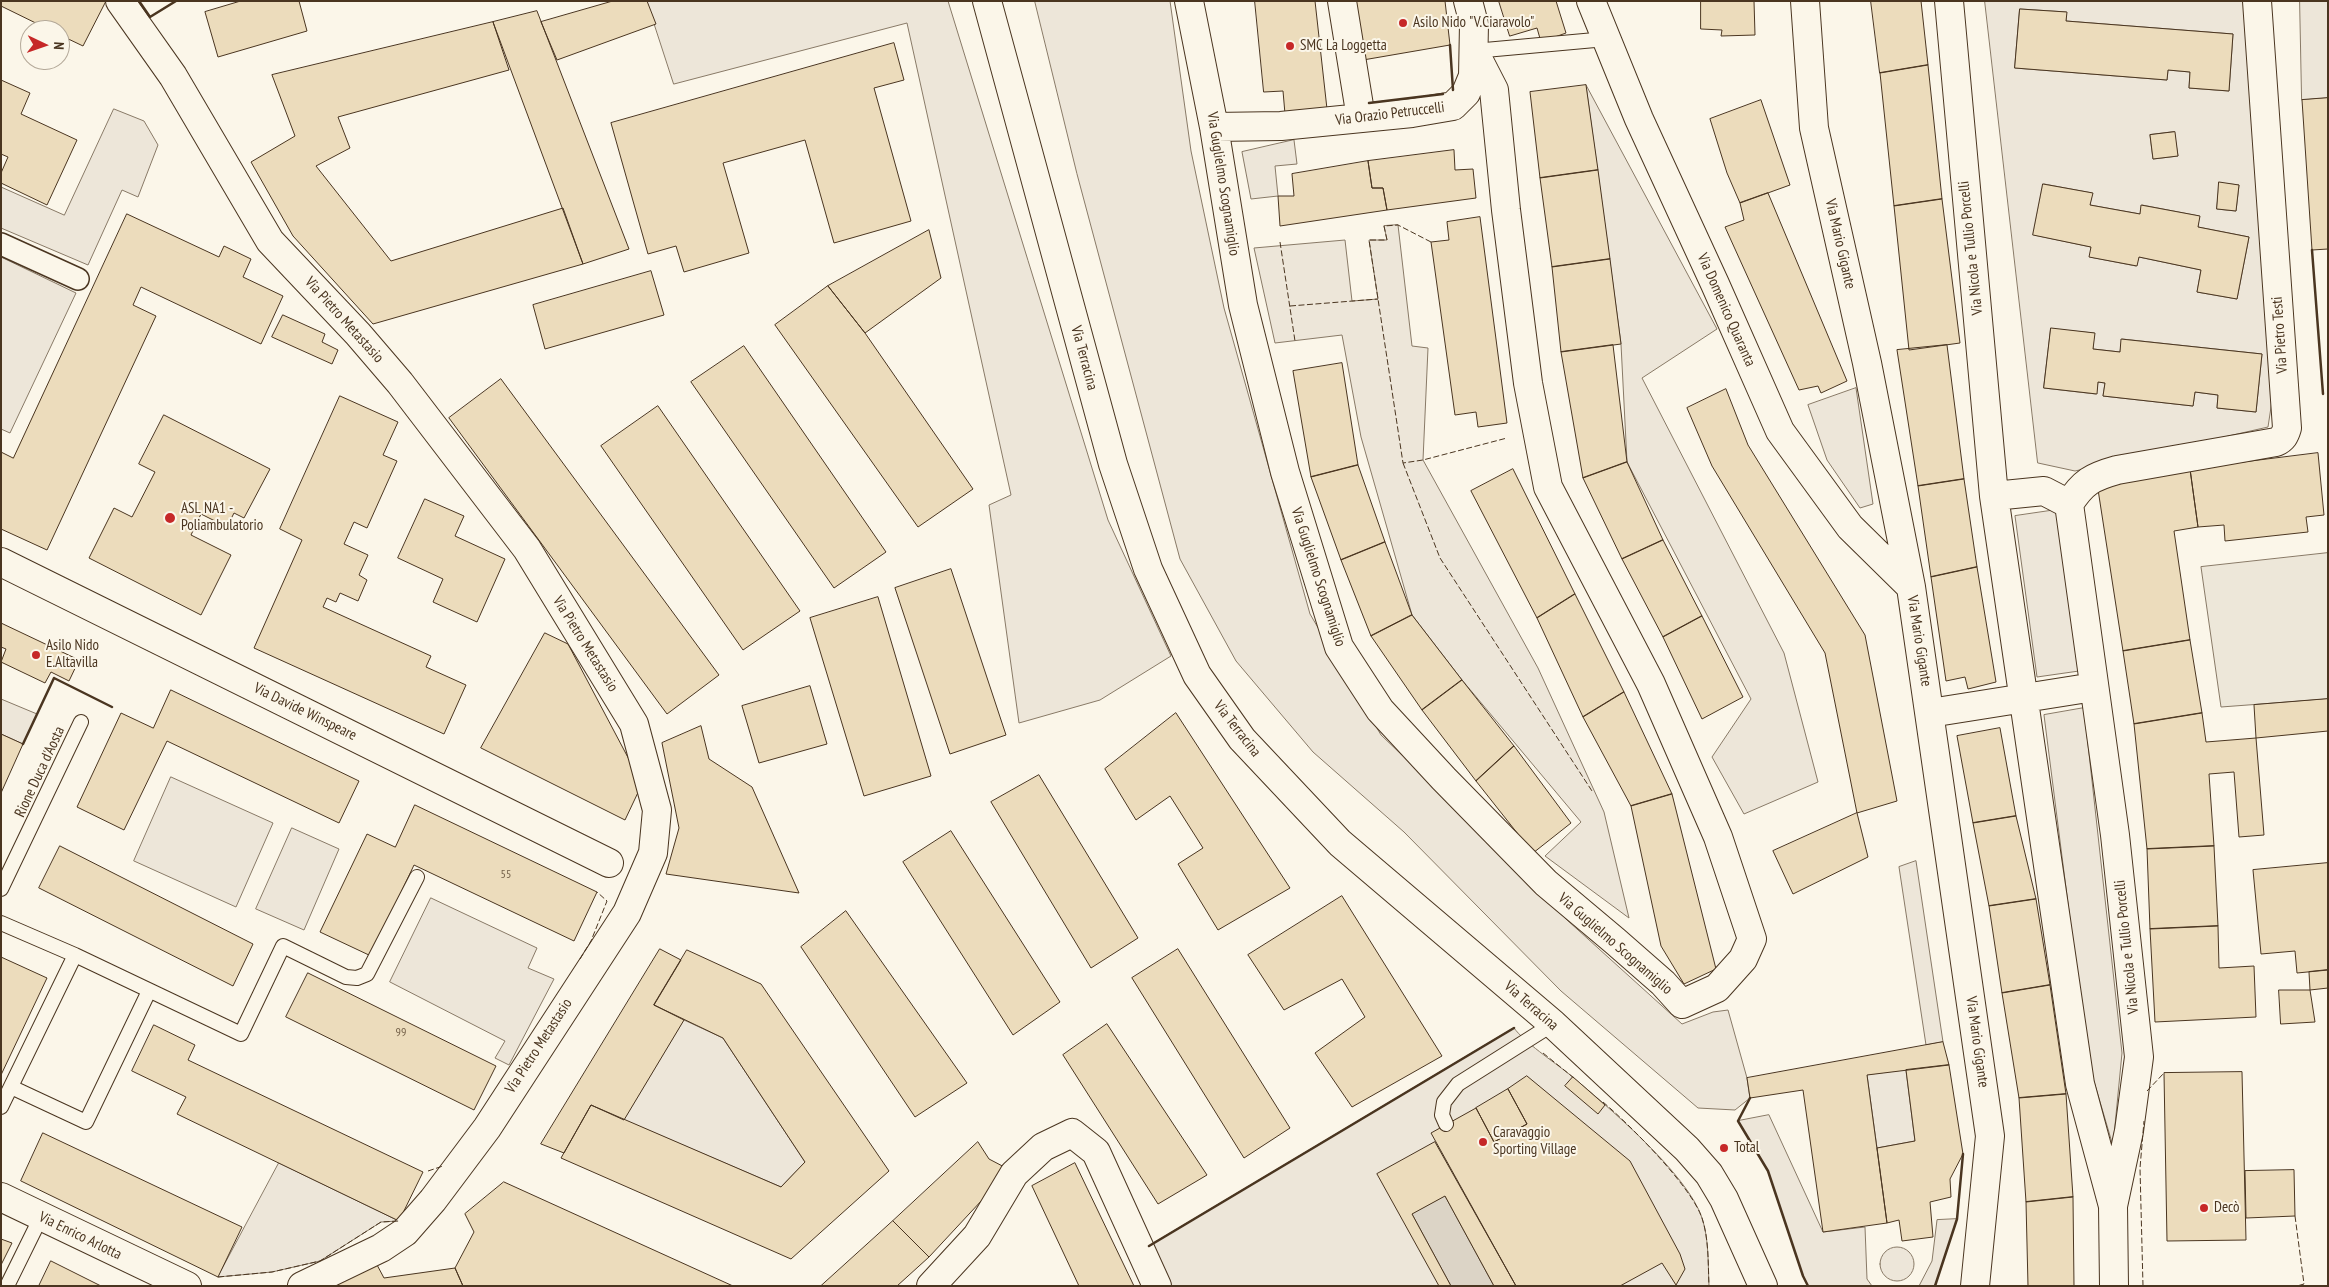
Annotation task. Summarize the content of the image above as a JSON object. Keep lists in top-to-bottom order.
{
  "streets": {
    "street": [
      "Via Orazio Petruccelli",
      "Via Guglielmo Scognamiglio",
      "Via Mario Gigante",
      "Via Nicola e Tullio Porcelli",
      "Via Domenico Quaranta",
      "Via Pietro Metastasio",
      "Via Pietro Testi",
      "Via Terracina",
      "Via Davide Winspeare",
      "Via Enrico Arlotta"
    ],
    "lane": ["Rione Duca d'Aosta"]
  },
  "crossings": [
    ["Via Orazio Petruccelli", "Via Guglielmo Scognamiglio"],
    ["Via Mario Gigante", "Via Domenico Quaranta"],
    ["Via Nicola e Tullio Porcelli", "Via Pietro Testi"]
  ],
  "places": [
    "Asilo Nido \"V.Ciaravolo\"",
    "SMC La Loggetta",
    "ASL NA1 - Poliambulatorio",
    "Asilo Nido E.Altavilla",
    "Caravaggio Sporting Village",
    "Total",
    "Decò"
  ],
  "house_numbers": ["55", "99"],
  "north": "right"
}
